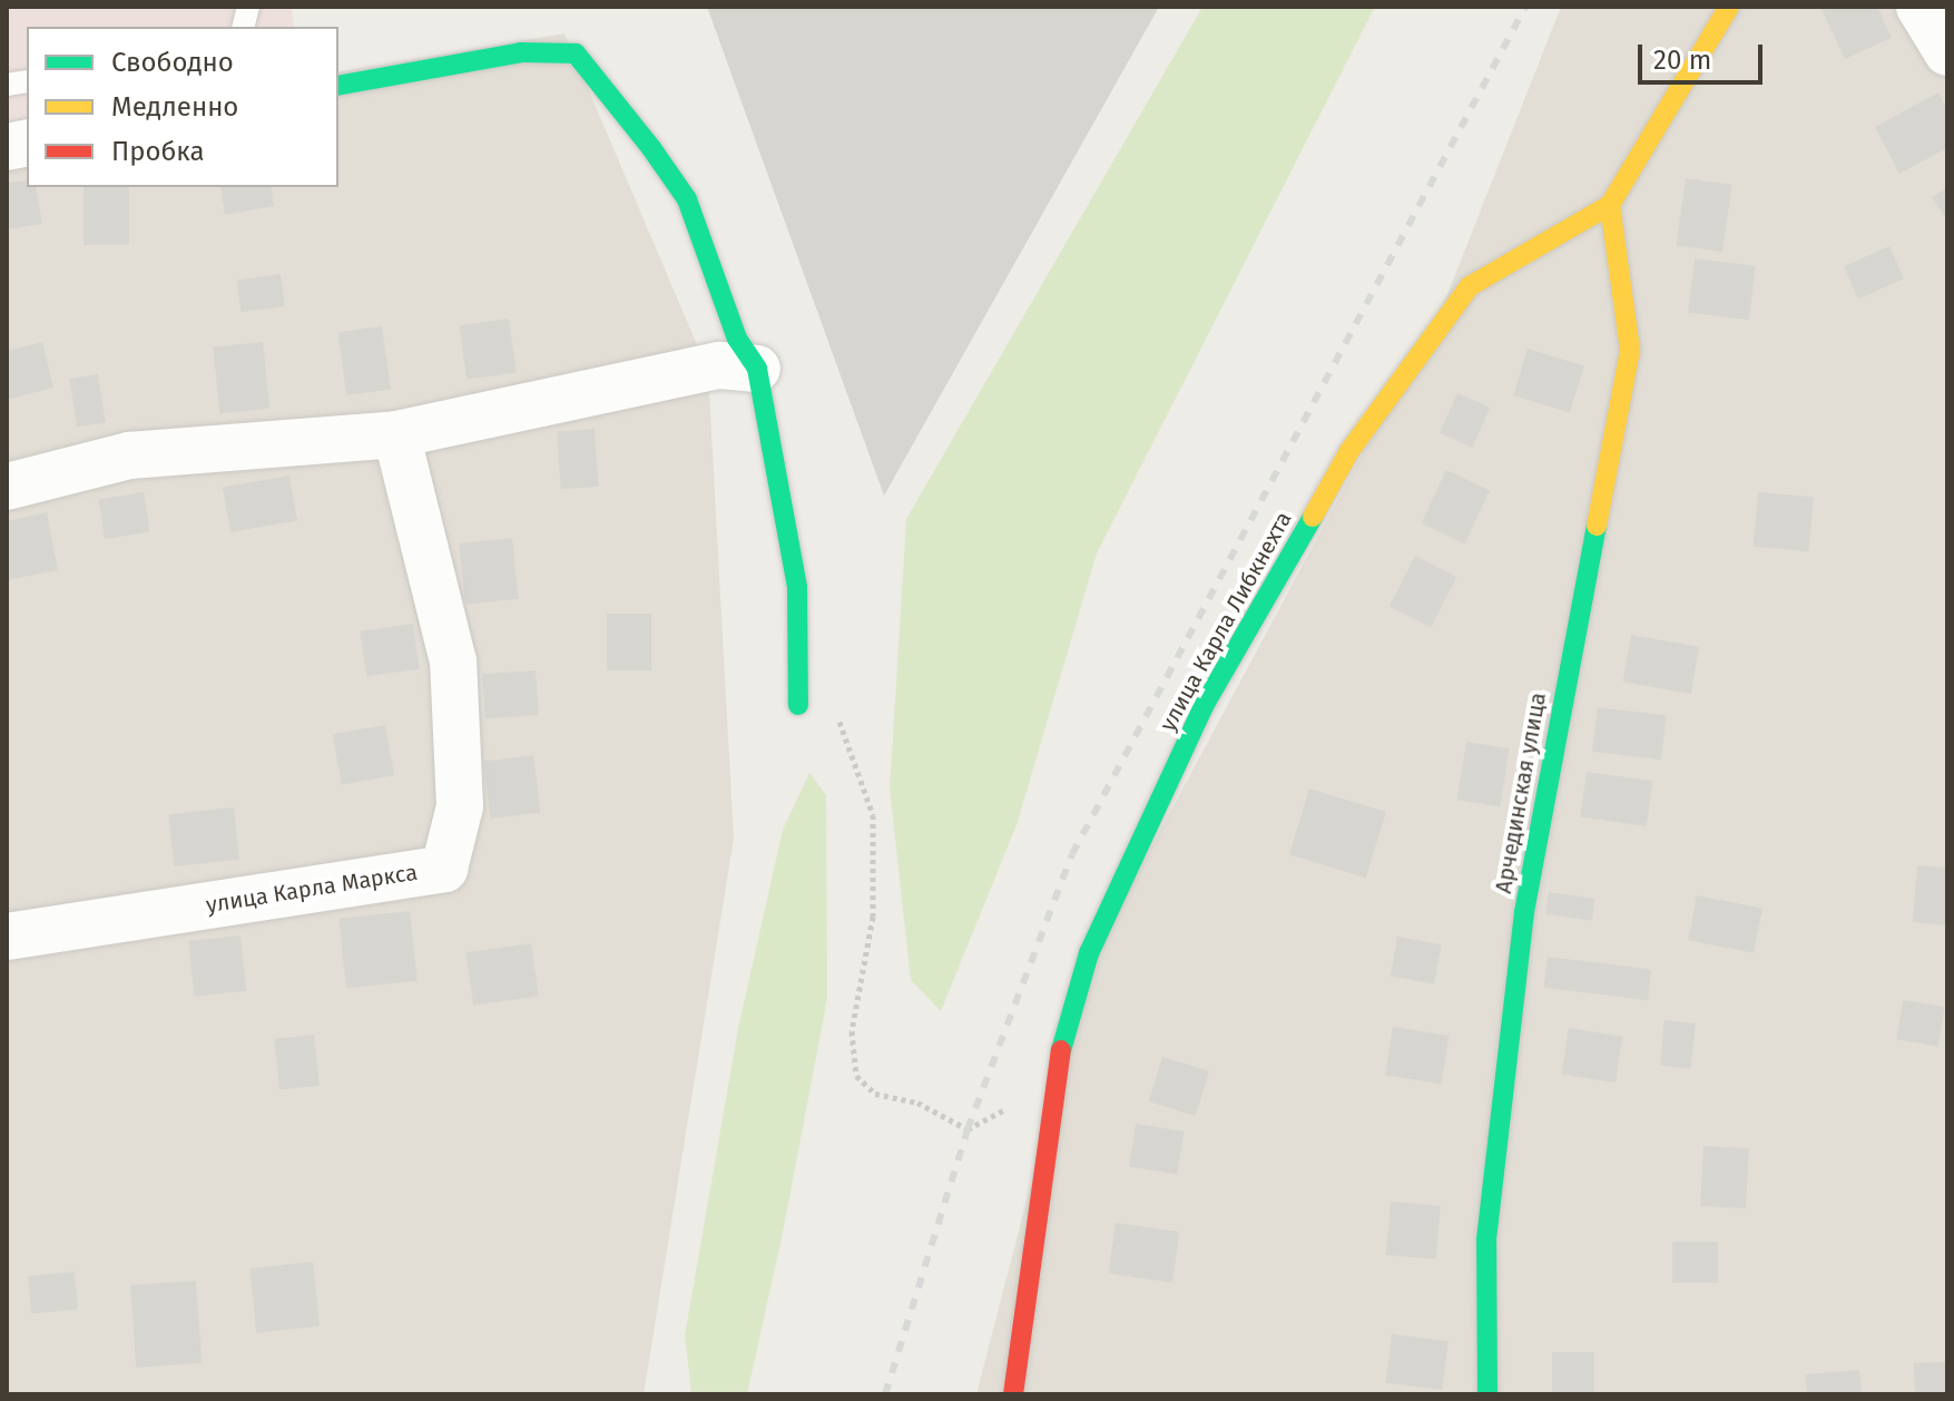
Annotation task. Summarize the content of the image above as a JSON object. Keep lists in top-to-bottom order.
{
  "streets": {
    "street": ["улица Карла Либкнехта", "Арчединская улица", "улица Карла Маркса"]
  },
  "crossings": [
    ["улица Карла Либкнехта", "Арчединская улица"]
  ],
  "legend": ["Свободно", "Медленно", "Пробка"],
  "scale_bar": "20 m"
}
